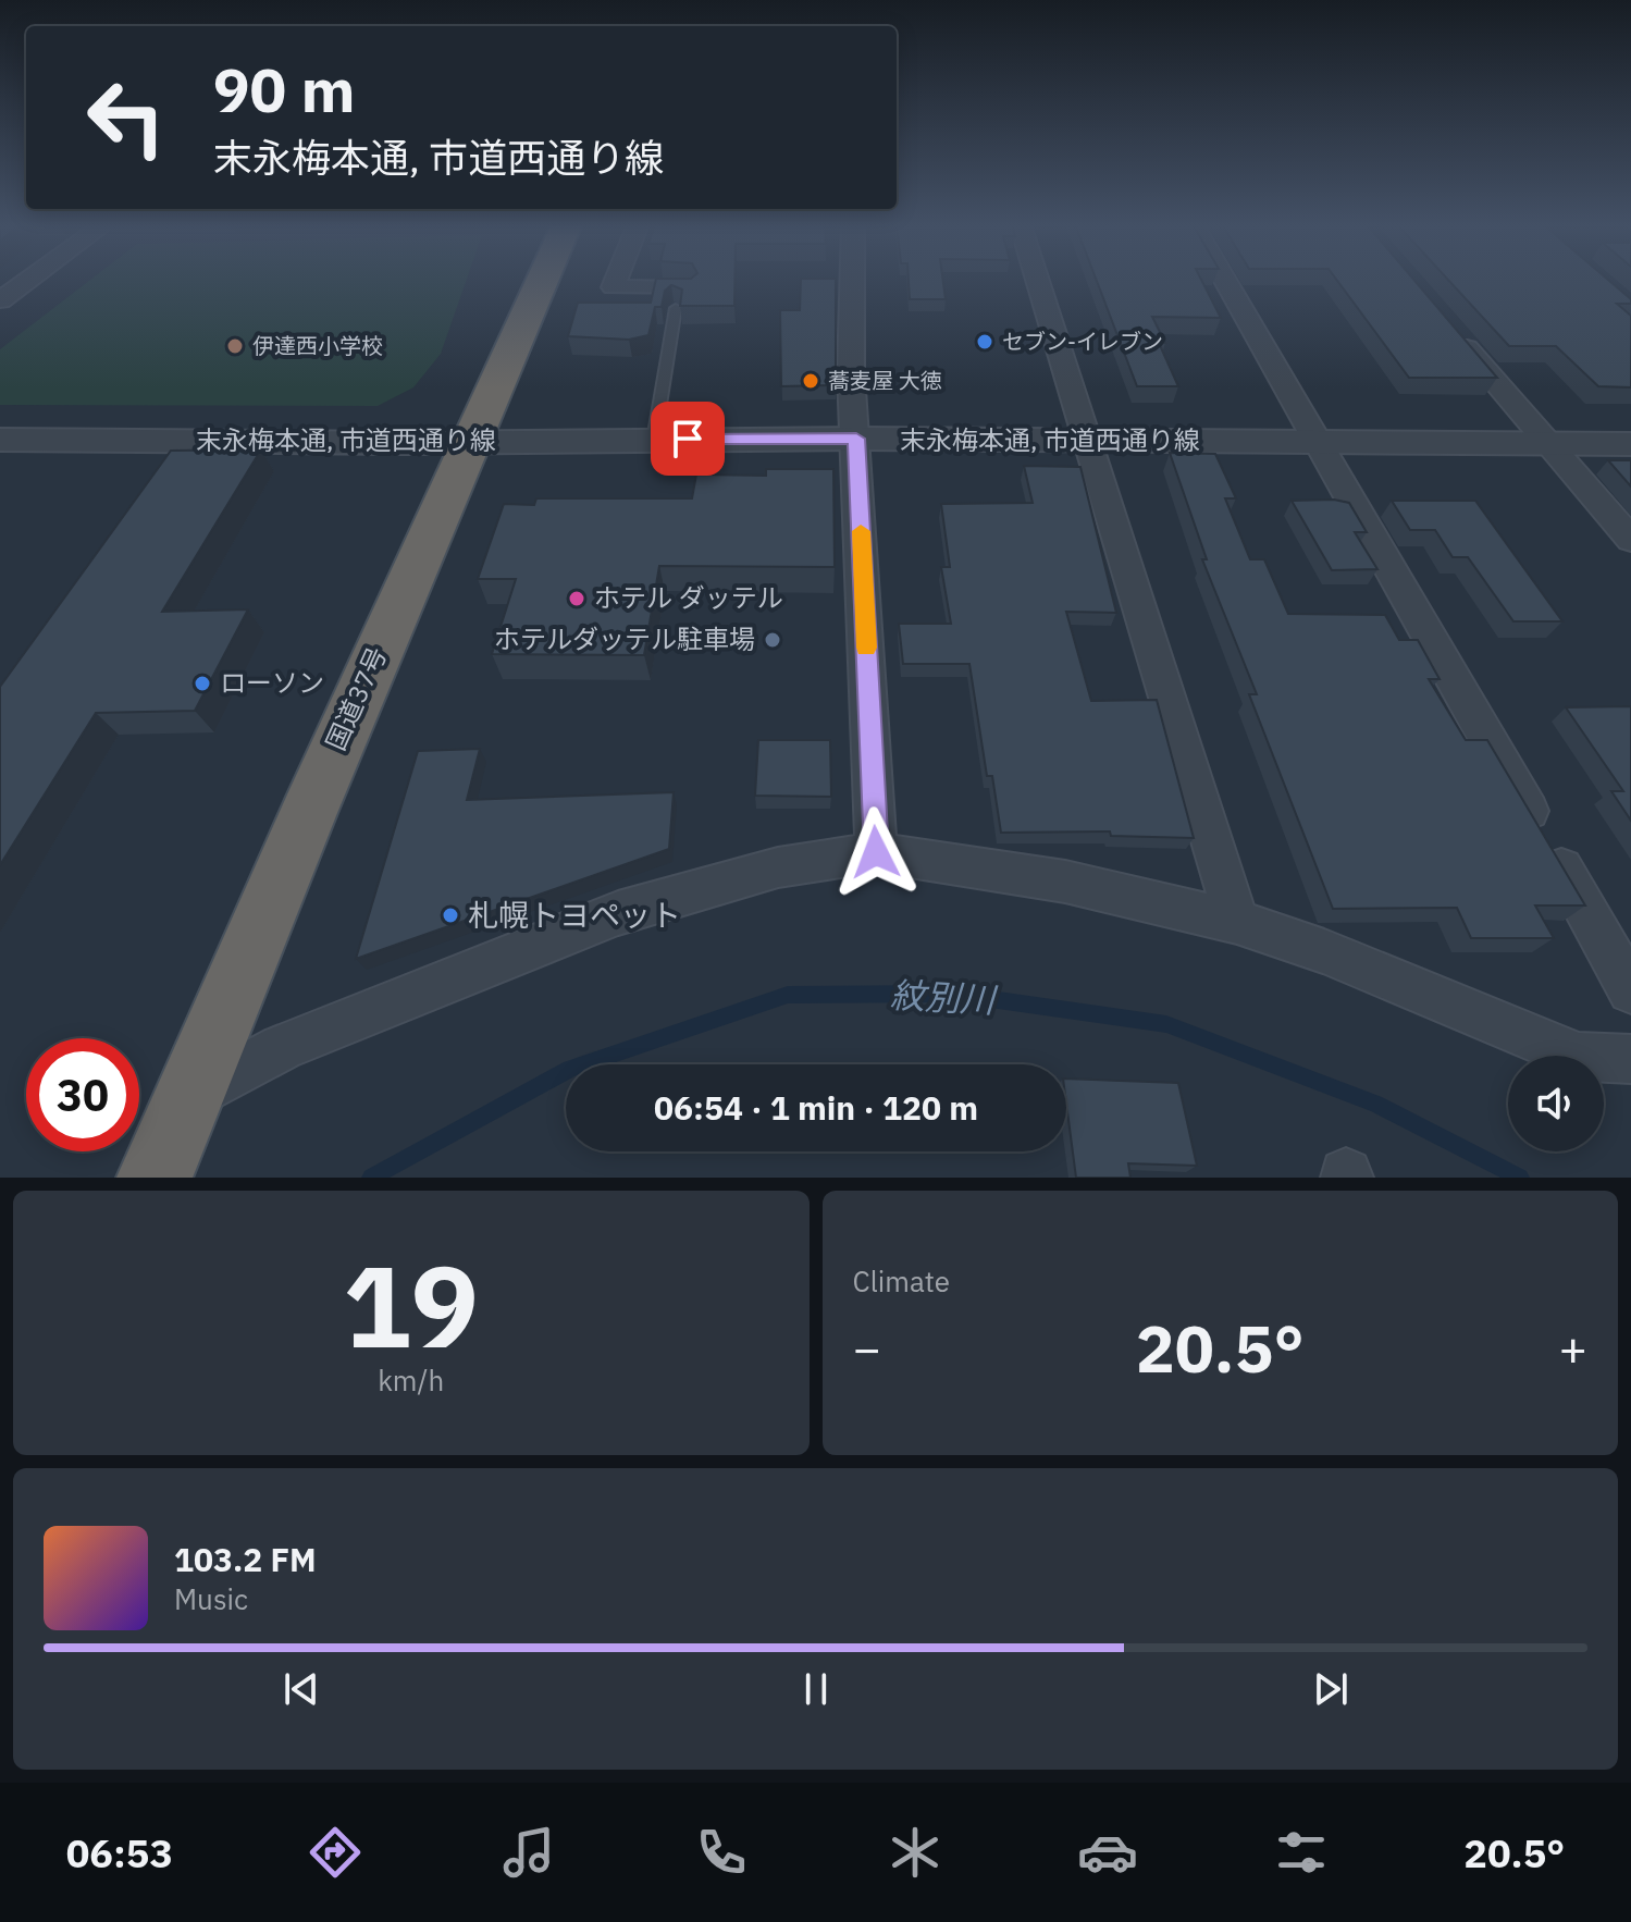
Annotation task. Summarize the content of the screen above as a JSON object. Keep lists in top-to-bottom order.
{
  "streets": {
    "highway": ["国道37号"],
    "street": ["末永梅本通, 市道西通り線"]
  },
  "crossings": [
    ["末永梅本通, 市道西通り線", "国道37号"]
  ],
  "water": ["紋別川"],
  "places": [
    "セブン-イレブン",
    "伊達西小学校",
    "蕎麦屋 大徳",
    "ホテル ダッテル",
    "ホテルダッテル駐車場",
    "ローソン",
    "札幌トヨペット"
  ],
  "page": {
    "turn": ["90 m", "末永梅本通, 市道西通り線"],
    "limit": "30",
    "trip": "06:54 · 1 min · 120 m",
    "tile": [
      ["19", "km/h"],
      "Climate"
    ],
    "heat": ["−", "20.5°", "+"],
    "song": ["103.2 FM", "Music"],
    "tabs": ["06:53", "20.5°"]
  }
}
